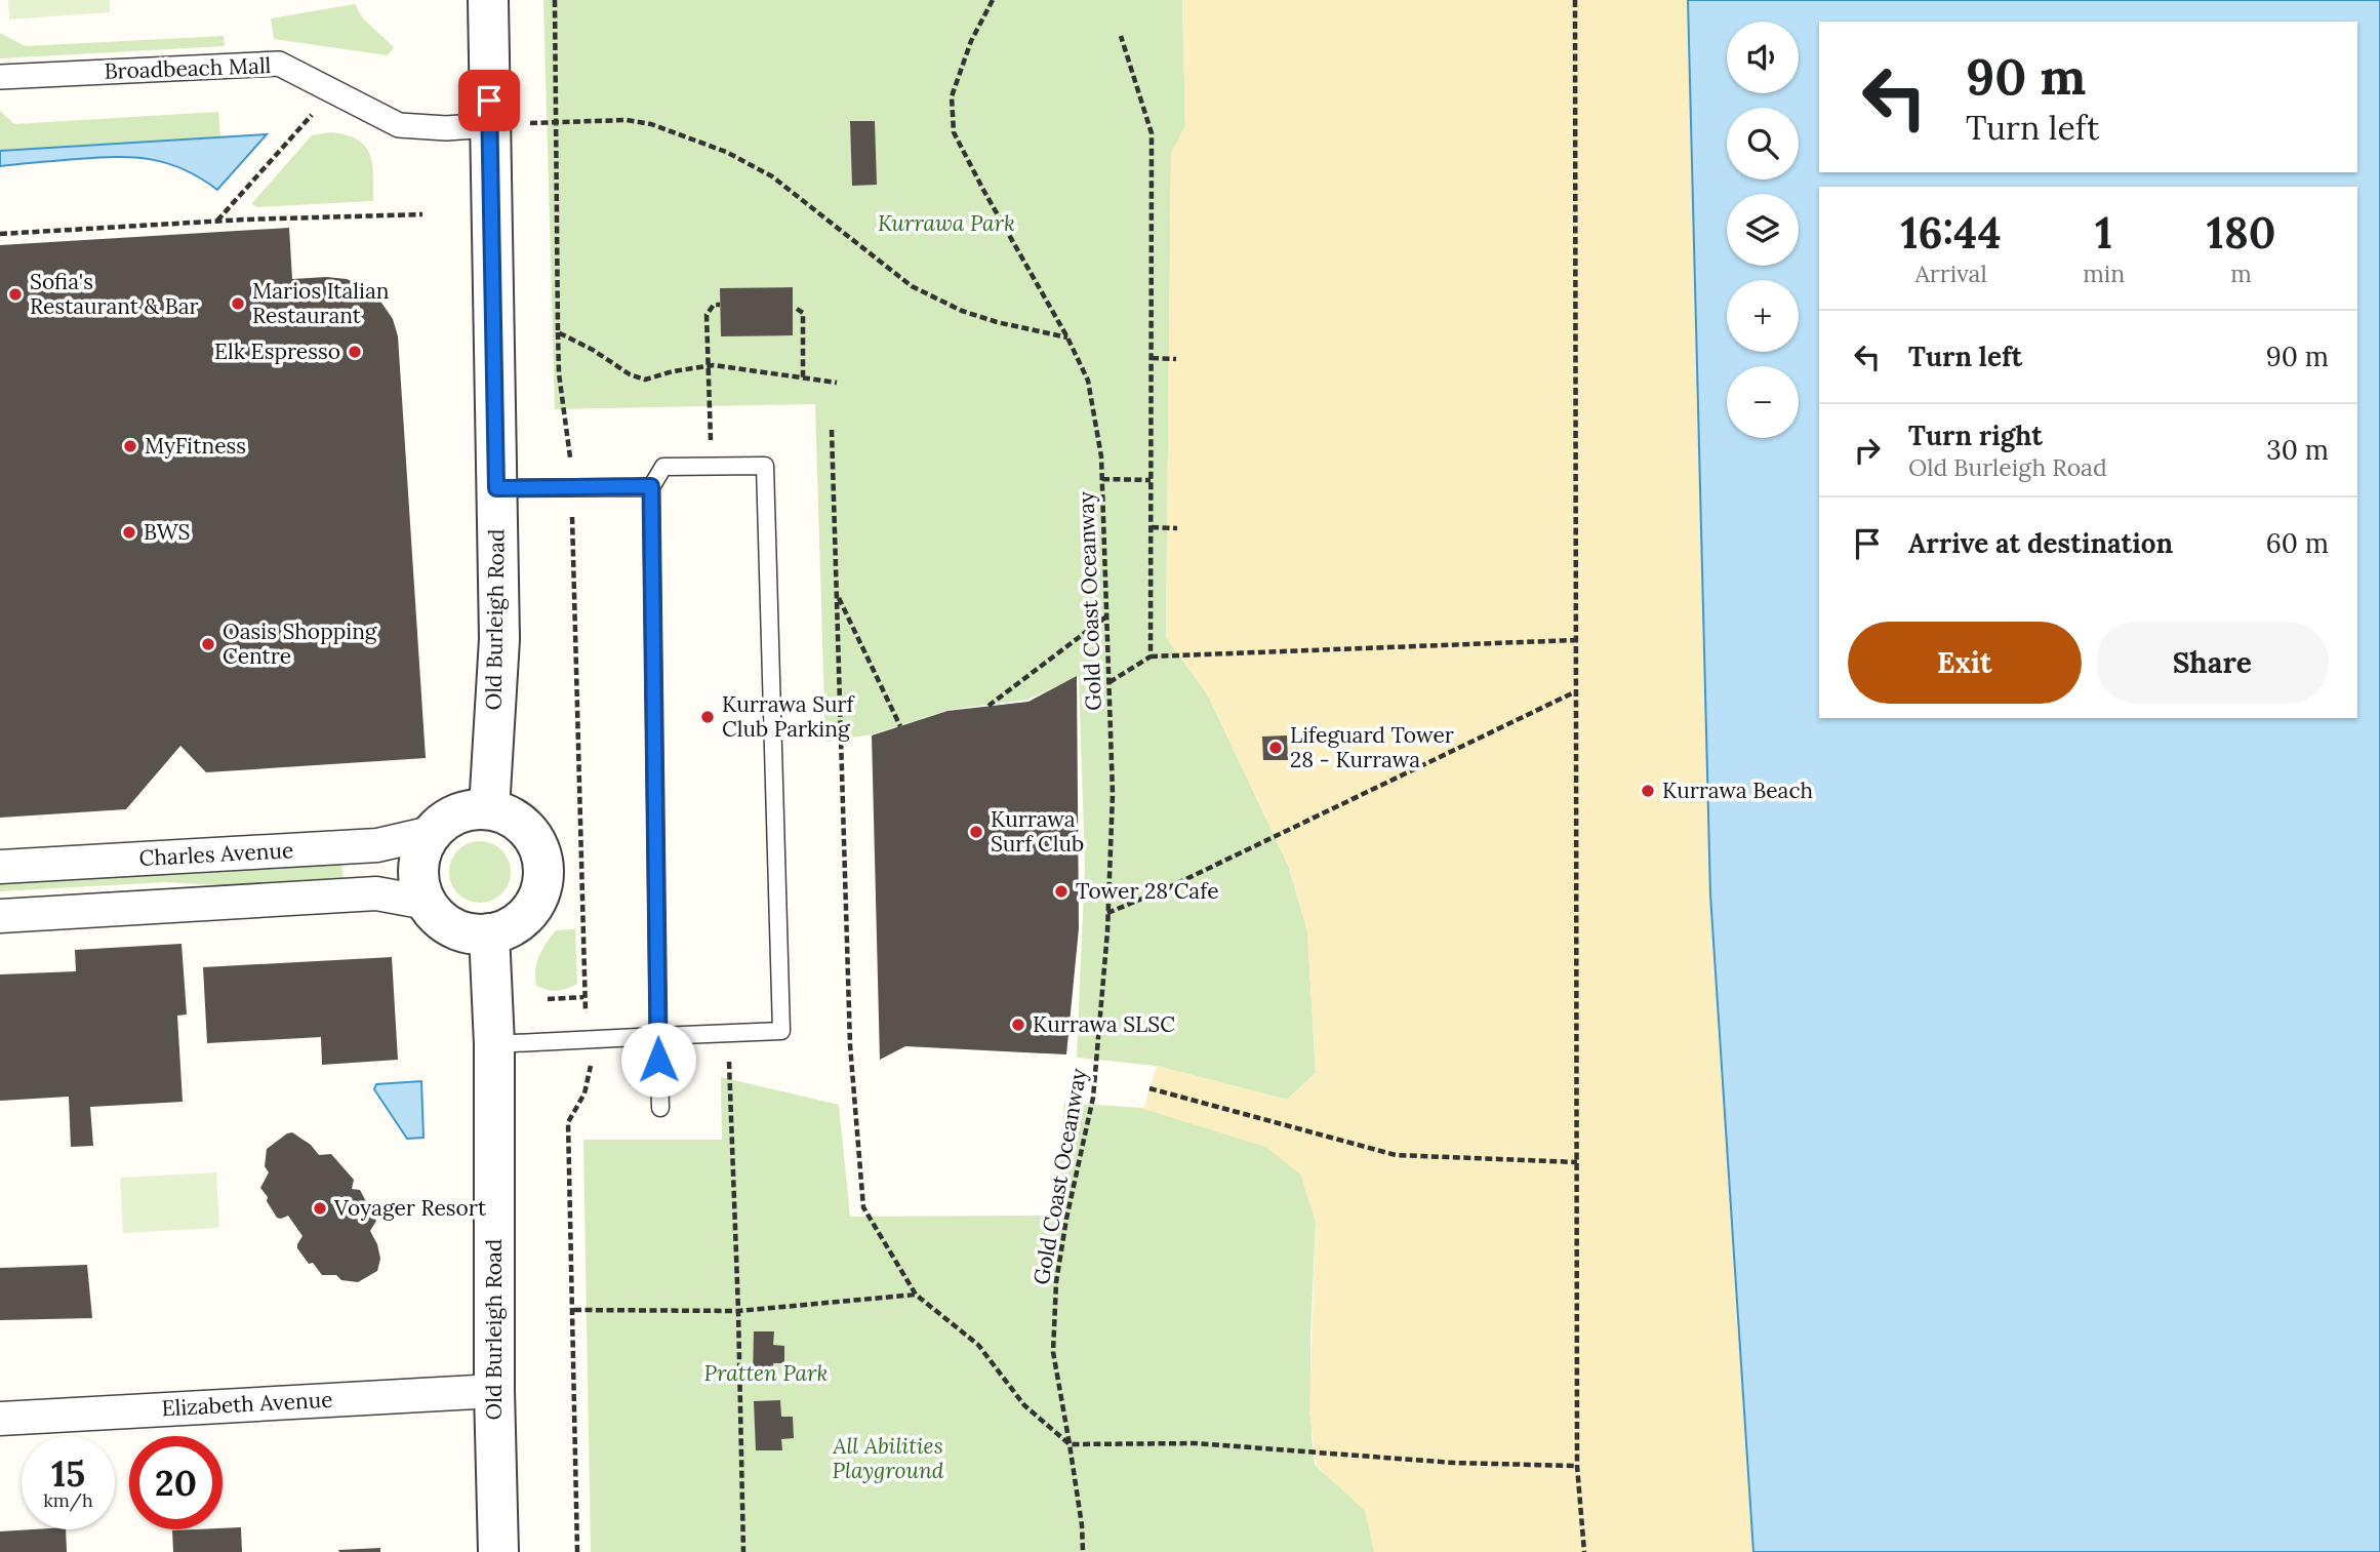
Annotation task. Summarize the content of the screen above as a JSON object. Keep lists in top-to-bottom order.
{
  "streets": {
    "street": [
      "Broadbeach Mall",
      "Old Burleigh Road",
      "Charles Avenue",
      "Elizabeth Avenue"
    ],
    "path": ["Gold Coast Oceanway"]
  },
  "crossings": [
    ["Broadbeach Mall", "Old Burleigh Road"],
    ["Old Burleigh Road", "Charles Avenue"],
    ["Old Burleigh Road", "Elizabeth Avenue"]
  ],
  "parks": ["Kurrawa Park", "Pratten Park", "All Abilities Playground"],
  "places": [
    "Sofia's Restaurant & Bar",
    "Marios Italian Restaurant",
    "Elk Espresso",
    "MyFitness",
    "BWS",
    "Oasis Shopping Centre",
    "Kurrawa Surf Club Parking",
    "Lifeguard Tower 28 - Kurrawa",
    "Kurrawa Beach",
    "Kurrawa Surf Club",
    "Tower 28 Cafe",
    "Kurrawa SLSC",
    "Voyager Resort"
  ],
  "page": {
    "map_buttons": ["+", "−"],
    "turn": ["90 m", "Turn left"],
    "eta": [
      "16:44",
      "Arrival",
      "1",
      "min",
      "180",
      "m"
    ],
    "list": [
      {
        "name": "Turn left",
        "value": "90 m"
      },
      {
        "name": "Turn right",
        "note": "Old Burleigh Road",
        "value": "30 m"
      },
      {
        "name": "Arrive at destination",
        "value": "60 m"
      }
    ],
    "buttons": ["Exit", "Share"],
    "speed": "15 km/h",
    "limit": "20"
  }
}
